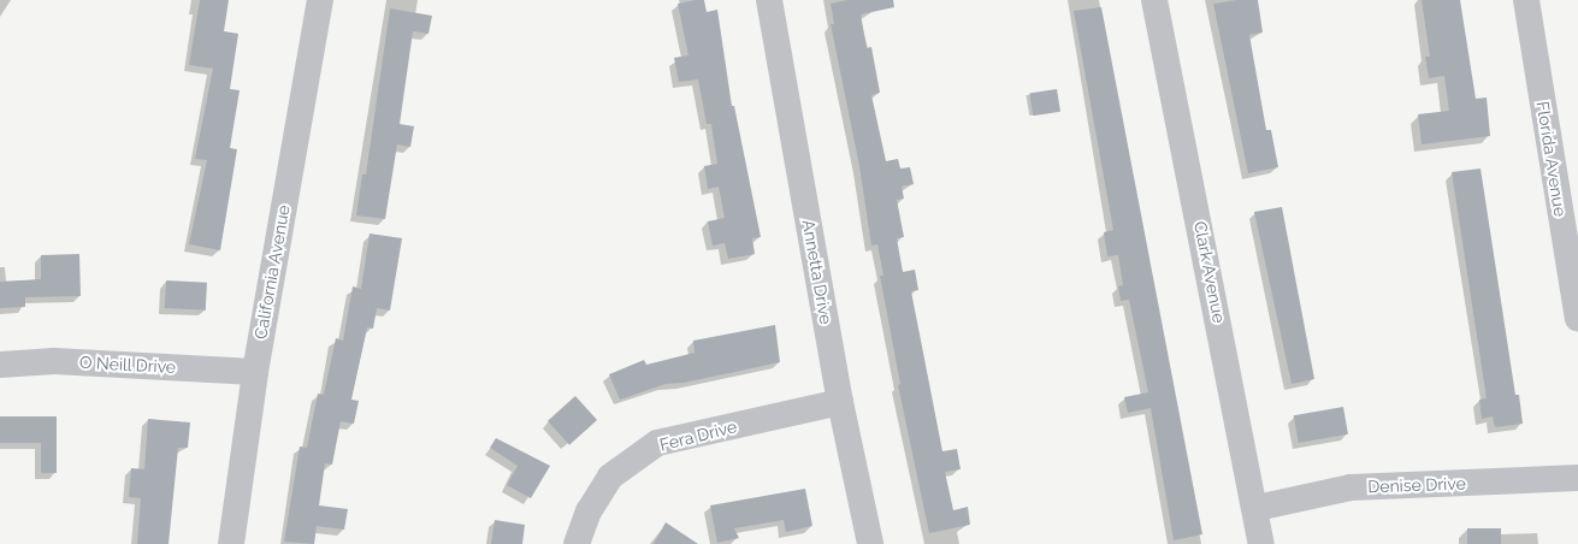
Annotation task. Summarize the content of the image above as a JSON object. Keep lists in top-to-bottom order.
{
  "streets": {
    "street": [
      "Florida Avenue",
      "California Avenue",
      "Annetta Drive",
      "Clark Avenue",
      "O Neill Drive",
      "Fera Drive",
      "Denise Drive"
    ]
  },
  "crossings": [
    ["California Avenue", "O Neill Drive"],
    ["Annetta Drive", "Fera Drive"],
    ["Clark Avenue", "Denise Drive"]
  ]
}
